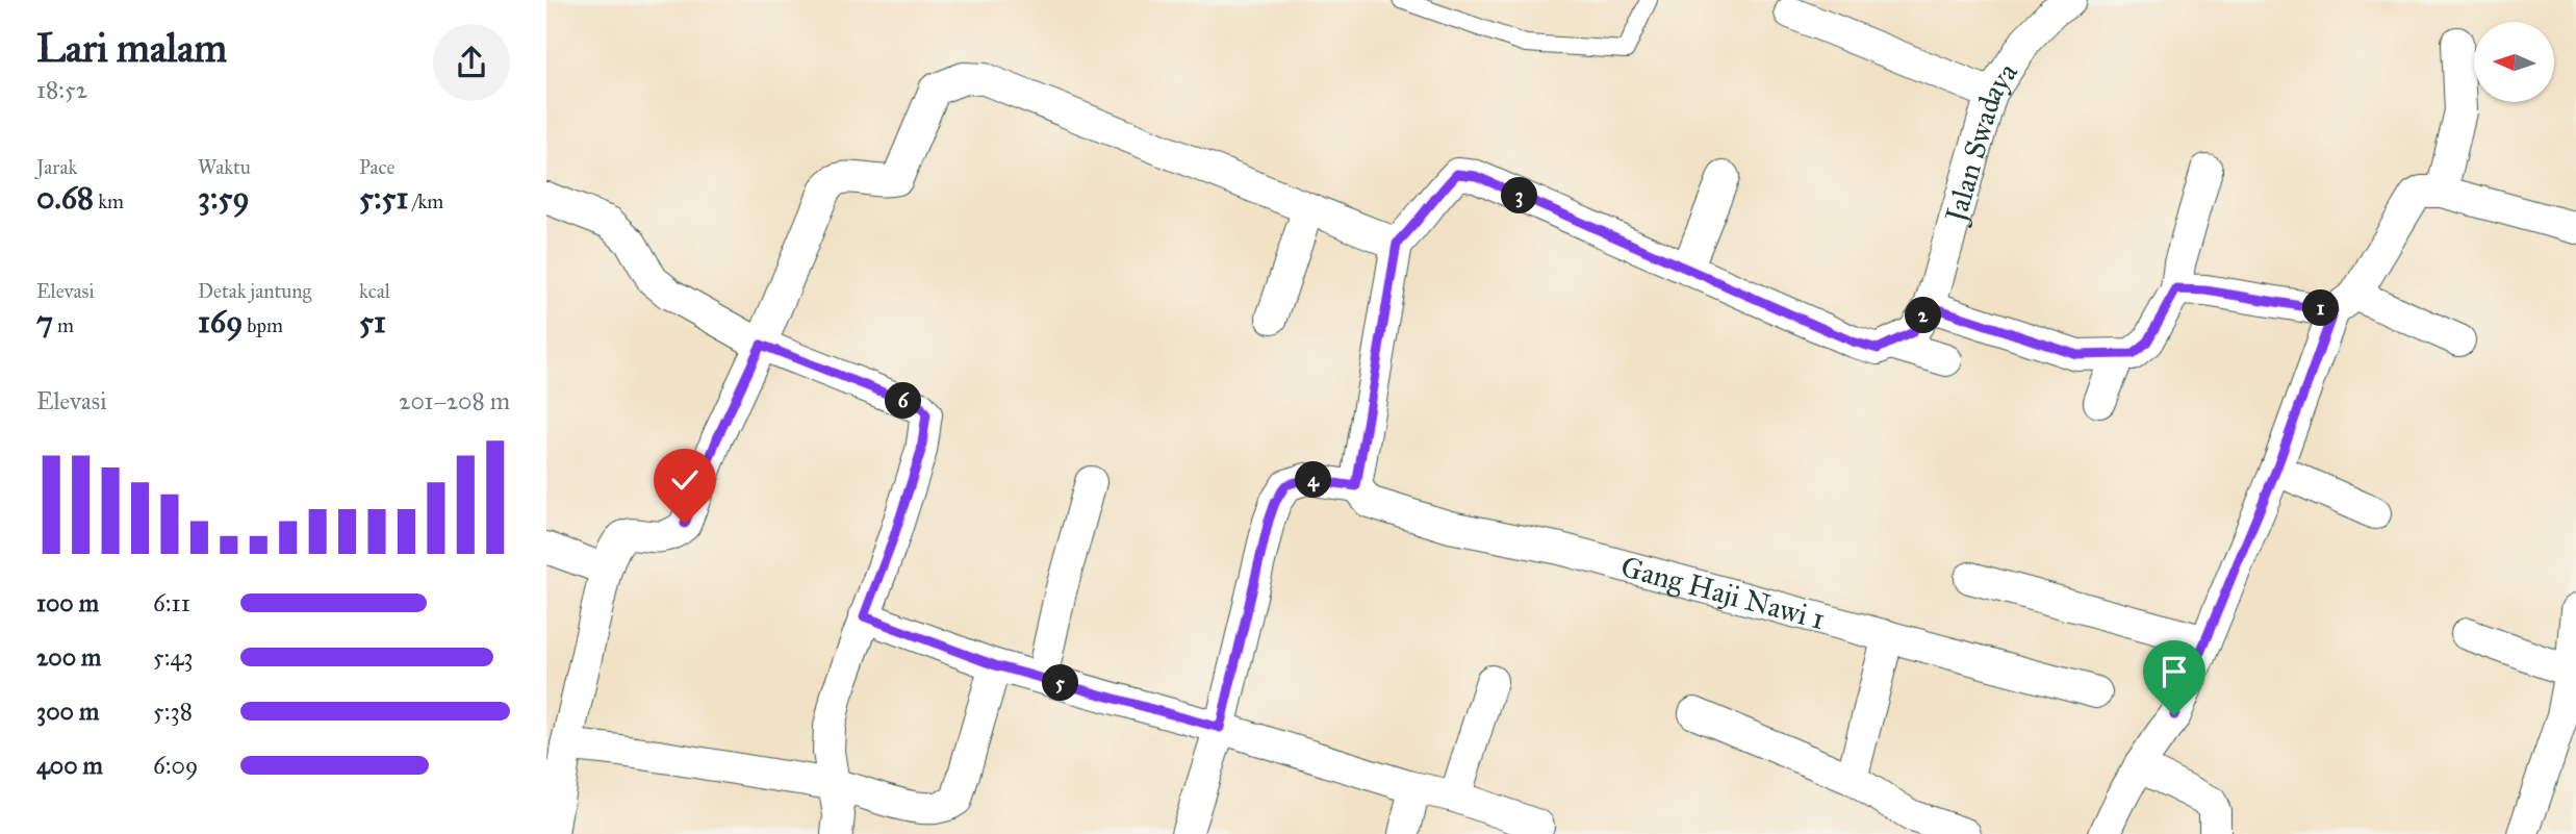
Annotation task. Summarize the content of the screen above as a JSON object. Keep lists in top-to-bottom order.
{
  "streets": {
    "street": ["Jalan Swadaya", "Gang Haji Nawi 1"]
  },
  "north": "left",
  "page": {
    "heading": ["Lari malam", "18:52"],
    "stats": [
      ["Jarak", "0.68 km"],
      ["Waktu", "3:59"],
      ["Pace", "5:51 /km"],
      ["Elevasi", "7 m"],
      ["Detak jantung", "169 bpm"],
      ["kcal", "51"]
    ],
    "pins": [
      "3",
      "1",
      "2",
      "6",
      "4",
      "5"
    ],
    "chart": ["Elevasi", "201–208 m"],
    "list": [
      {
        "name": "100 m",
        "note": "6:11"
      },
      {
        "name": "200 m",
        "note": "5:43"
      },
      {
        "name": "300 m",
        "note": "5:38"
      },
      {
        "name": "400 m",
        "note": "6:09"
      }
    ]
  }
}
